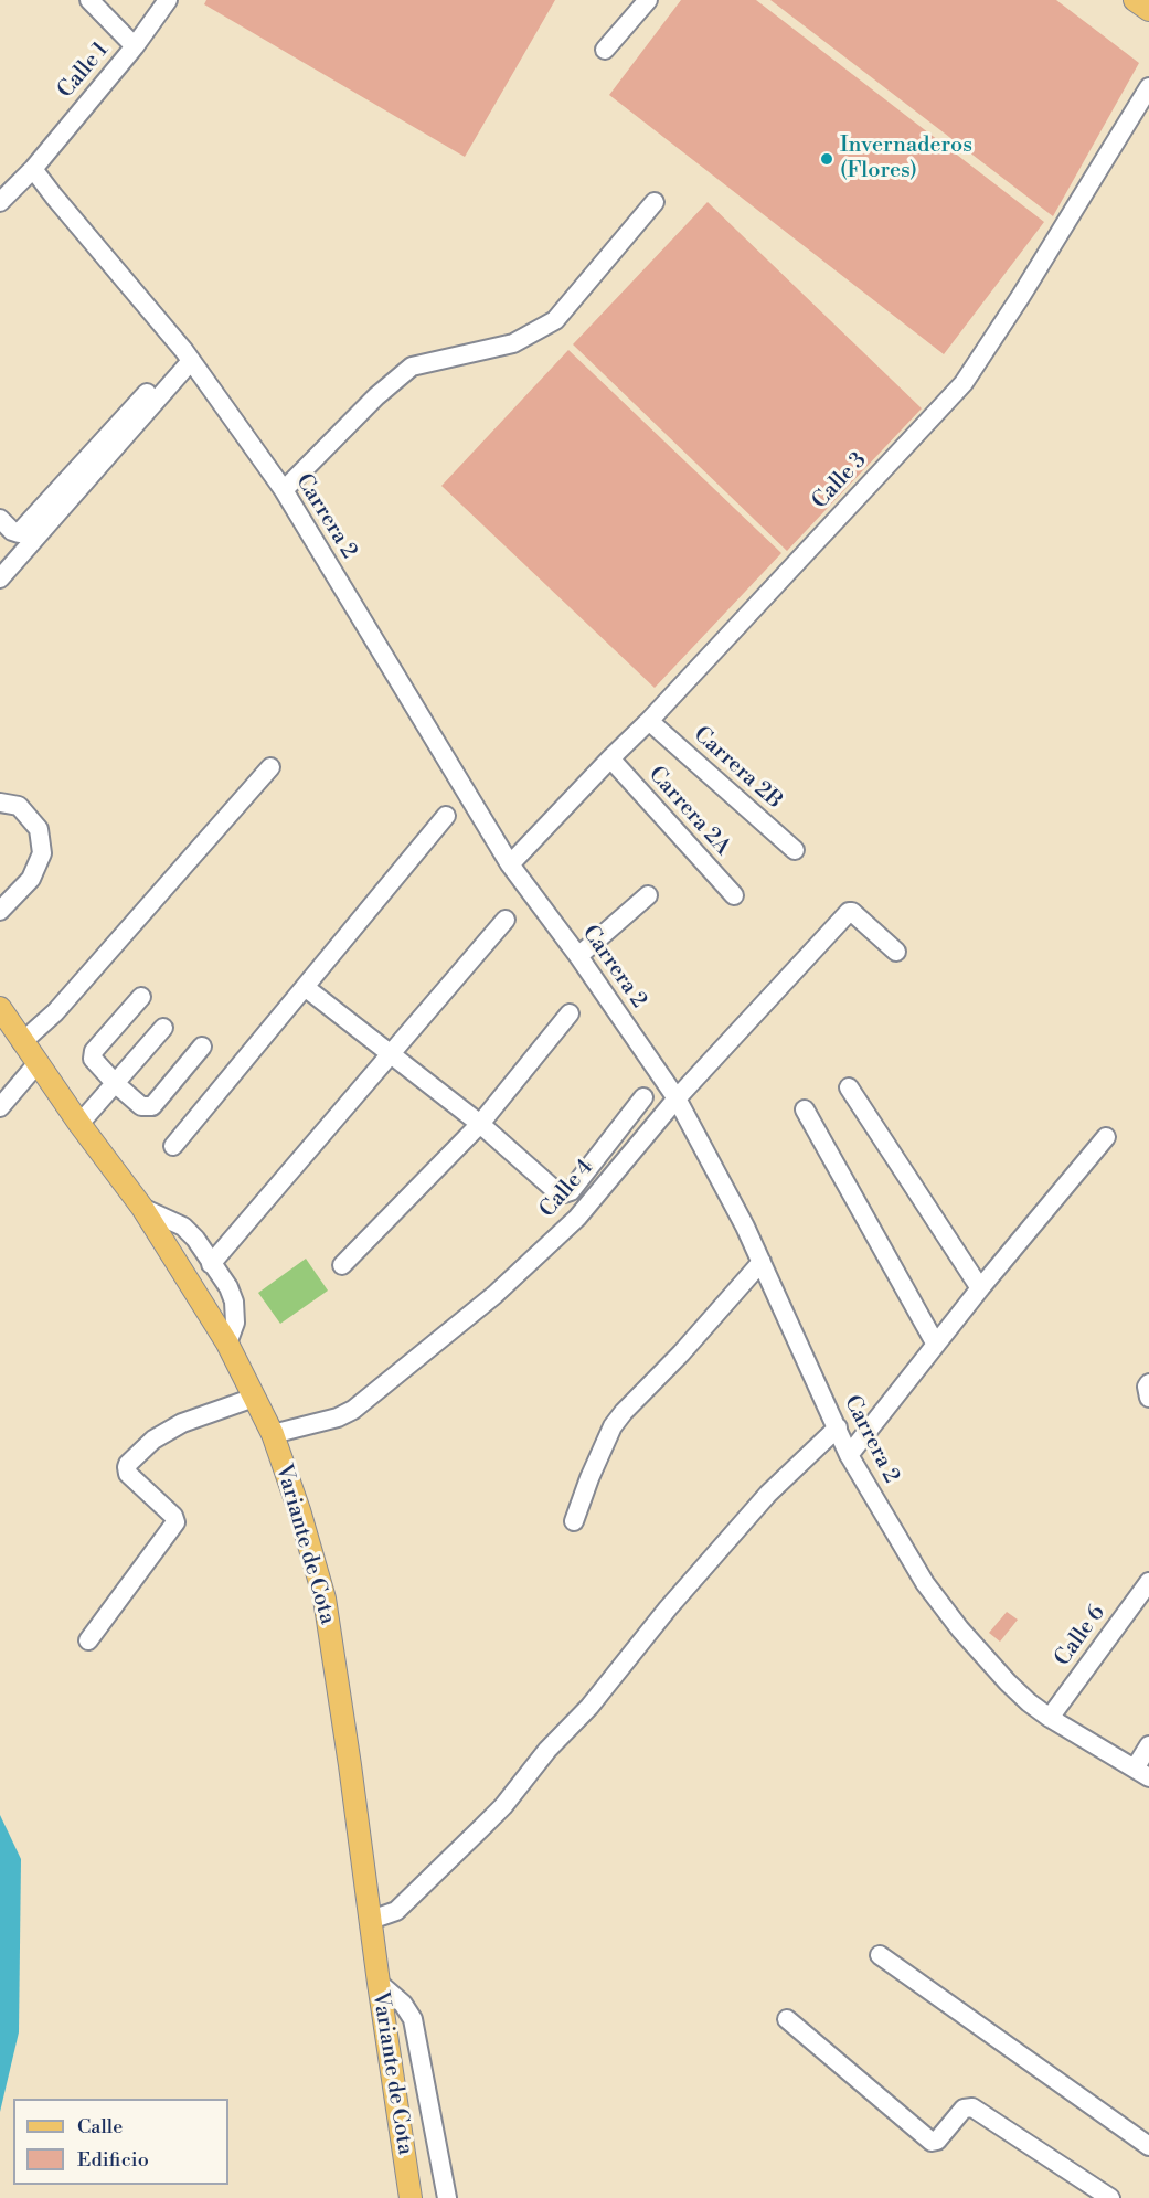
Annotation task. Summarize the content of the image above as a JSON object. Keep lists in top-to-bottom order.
{
  "streets": {
    "main road": ["Variante de Cota"],
    "street": [
      "Calle 1",
      "Calle 3",
      "Carrera 2",
      "Carrera 2B",
      "Carrera 2A",
      "Calle 4",
      "Calle 6"
    ]
  },
  "crossings": [
    ["Calle 1", "Carrera 2"],
    ["Calle 3", "Carrera 2"],
    ["Calle 3", "Carrera 2B"],
    ["Calle 3", "Carrera 2A"],
    ["Carrera 2", "Calle 4"],
    ["Carrera 2", "Calle 6"],
    ["Calle 4", "Variante de Cota"]
  ],
  "places": ["Invernaderos (Flores)"],
  "legend": ["Calle", "Edificio"]
}
